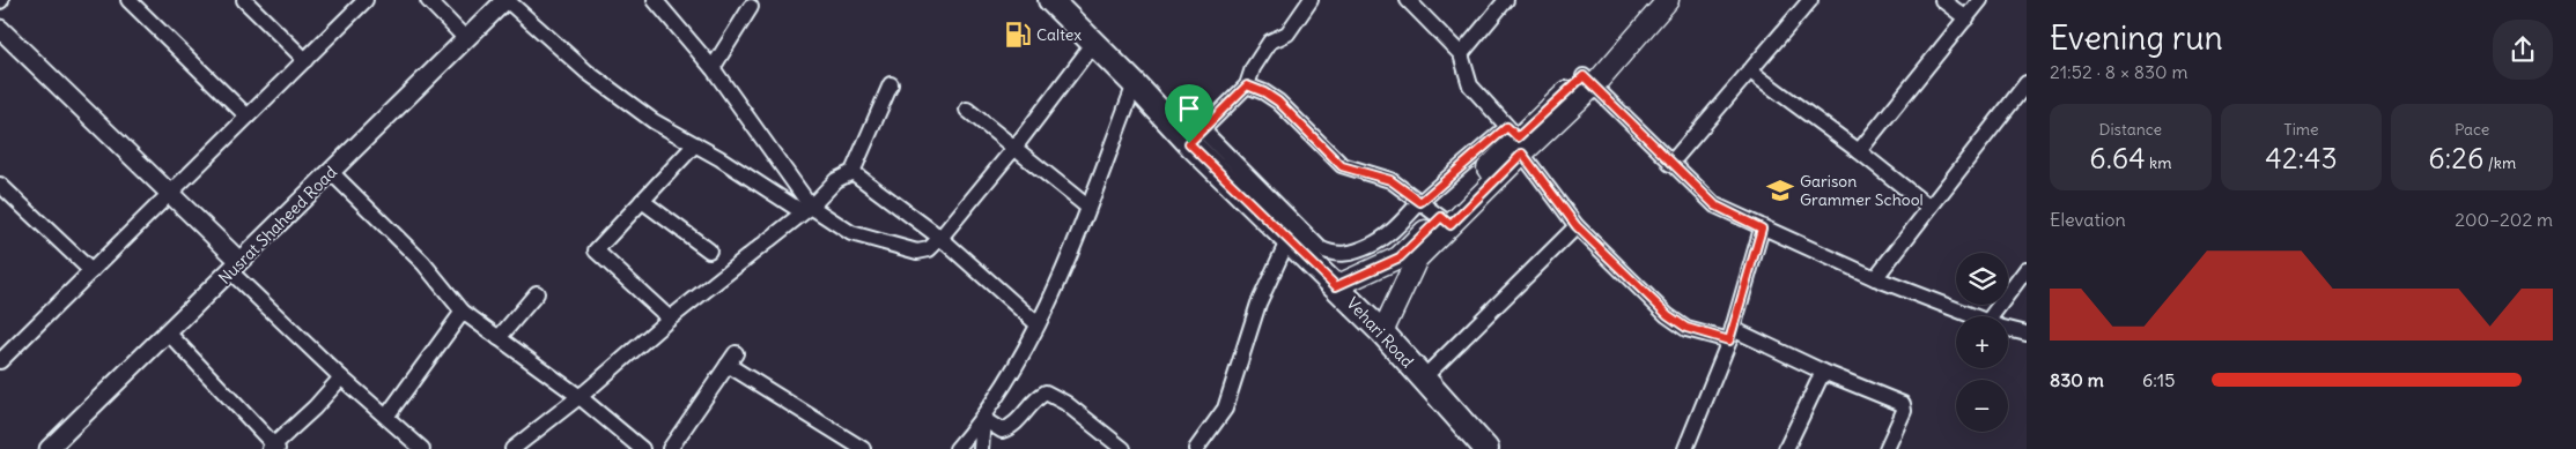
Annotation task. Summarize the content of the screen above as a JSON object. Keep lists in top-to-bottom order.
{
  "streets": {
    "main road": ["Vehari Road"],
    "street": ["Nusrat Shaheed Road"]
  },
  "places": {
    "fuel station": ["Caltex"],
    "school or university": ["Garison Grammer School"]
  },
  "page": {
    "heading": ["Evening run", "21:52 · 8 × 830 m"],
    "stats": [
      ["Distance", "6.64 km"],
      ["Time", "42:43"],
      ["Pace", "6:26 /km"]
    ],
    "chart": ["Elevation", "200–202 m"],
    "map_buttons": ["+", "−"],
    "list": [
      {
        "name": "830 m",
        "note": "6:15"
      }
    ]
  }
}
